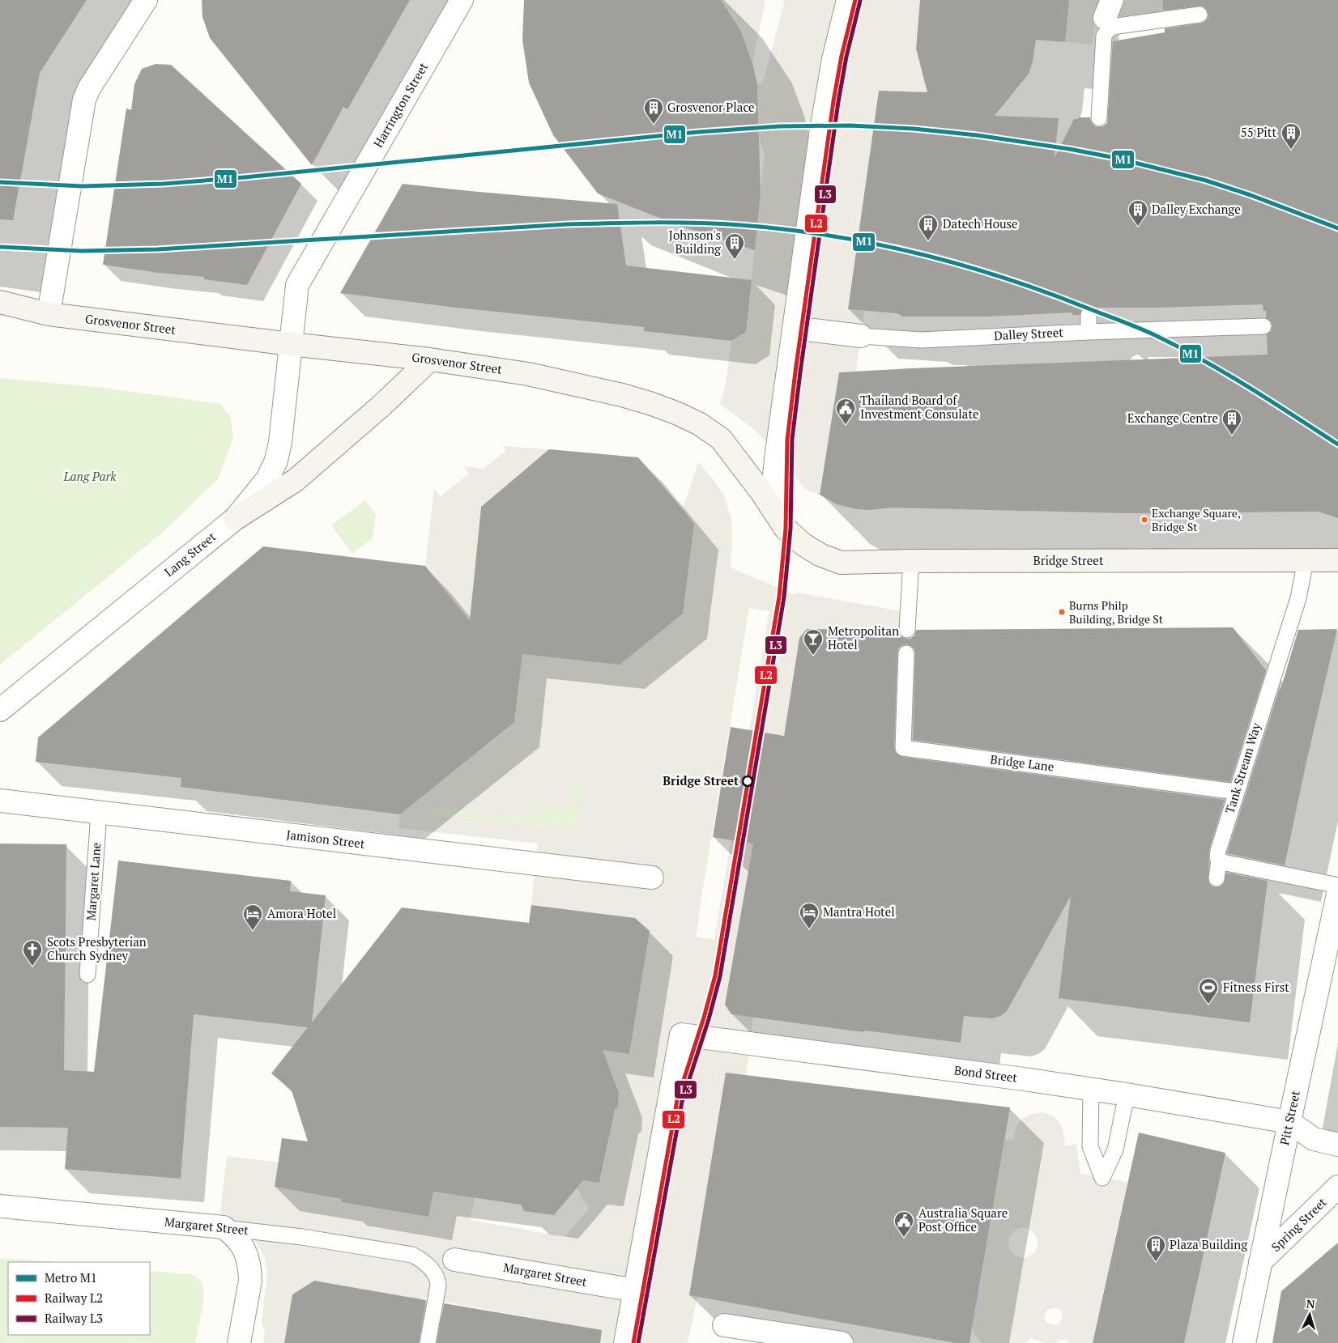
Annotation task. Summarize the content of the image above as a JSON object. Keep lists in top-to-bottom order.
{
  "streets": {
    "main road": ["Grosvenor Street", "Bridge Street"],
    "street": [
      "Harrington Street",
      "Dalley Street",
      "Lang Street",
      "Jamison Street",
      "Bond Street",
      "Pitt Street",
      "Spring Street",
      "Margaret Street"
    ],
    "lane": ["Bridge Lane", "Tank Stream Way", "Margaret Lane"]
  },
  "crossings": [
    ["Harrington Street", "Grosvenor Street"],
    ["Harrington Street", "Lang Street"],
    ["Grosvenor Street", "Lang Street"],
    ["Grosvenor Street", "Bridge Street"],
    ["Bridge Street", "Tank Stream Way"],
    ["Bridge Lane", "Tank Stream Way"],
    ["Jamison Street", "Margaret Lane"],
    ["Bond Street", "Pitt Street"],
    ["Bond Street", "Margaret Street"],
    ["Pitt Street", "Spring Street"]
  ],
  "parks": ["Lang Park"],
  "places": {
    "building": [
      "Grosvenor Place",
      "55 Pitt",
      "Dalley Exchange",
      "Datech House",
      "Johnson's Building",
      "Exchange Centre",
      "Plaza Building"
    ],
    "public building": ["Thailand Board of Investment Consulate", "Australia Square Post Office"],
    "other": ["Exchange Square, Bridge St", "Burns Philp Building, Bridge St", "Bridge Street"],
    "bar": ["Metropolitan Hotel"],
    "hotel": ["Mantra Hotel", "Amora Hotel"],
    "church": ["Scots Presbyterian Church Sydney"],
    "sports": ["Fitness First"]
  },
  "lines": ["rail line L2", "rail line L3", "metro line M1"],
  "legend": ["Metro M1", "Railway L2", "Railway L3"],
  "north": "top"
}
